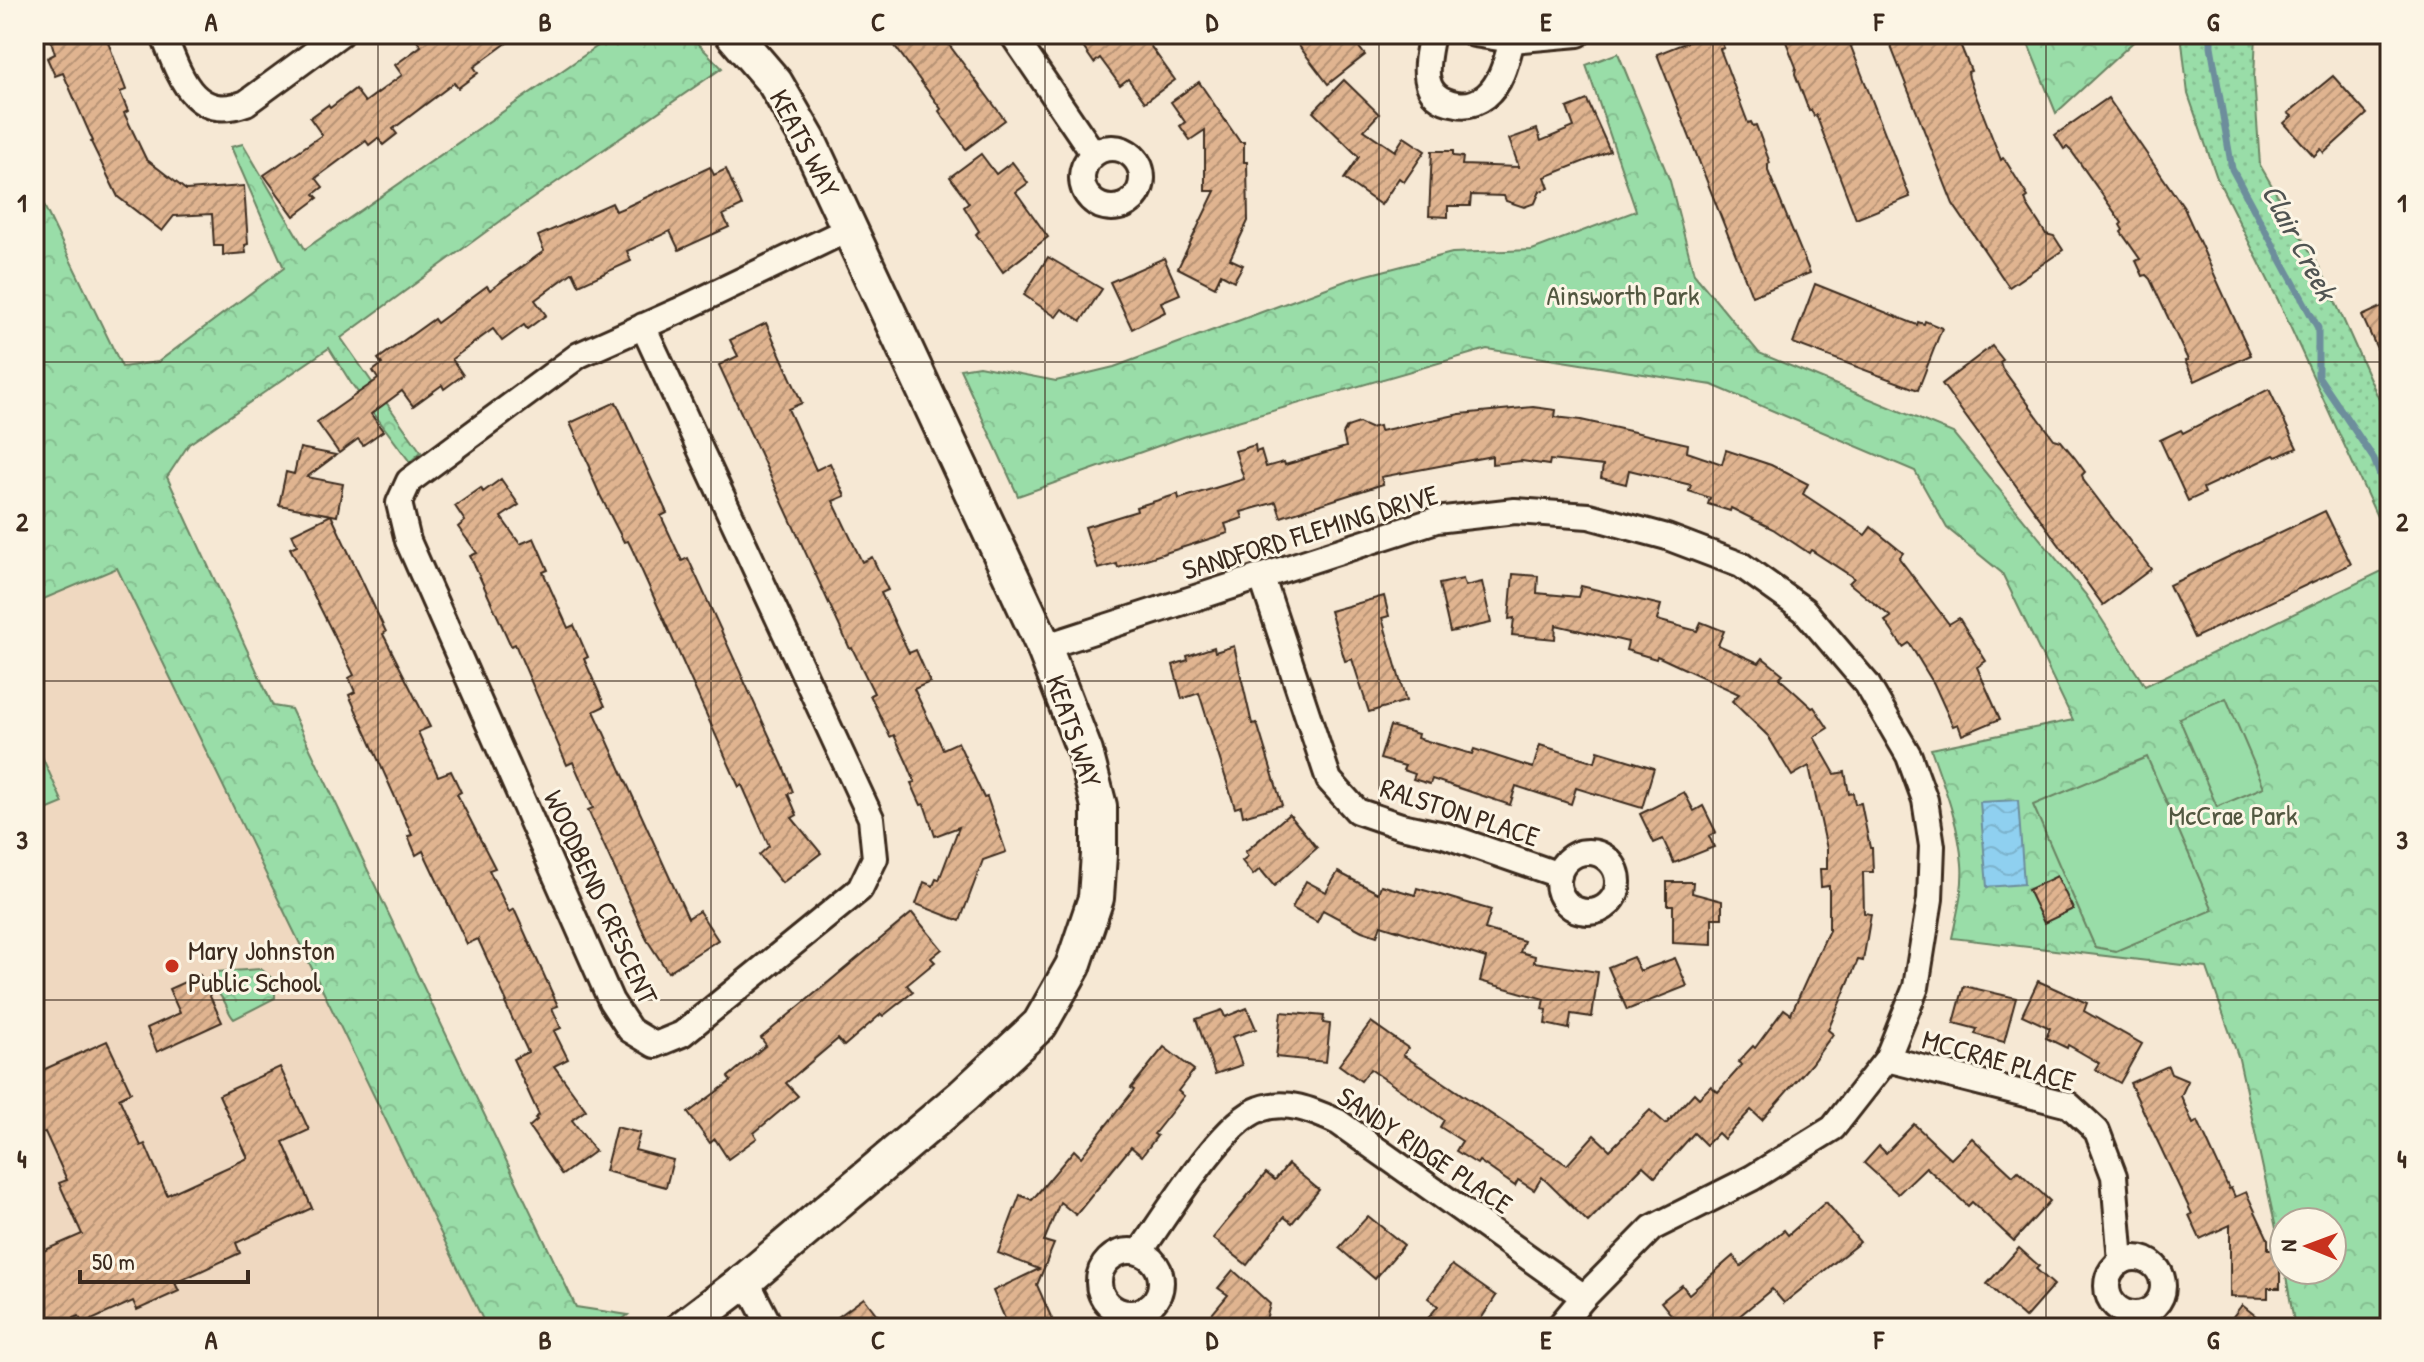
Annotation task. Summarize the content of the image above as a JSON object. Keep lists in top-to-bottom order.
{
  "streets": {
    "street": [
      "KEATS WAY",
      "SANDFORD FLEMING DRIVE",
      "RALSTON PLACE",
      "WOODBEND CRESCENT",
      "MCCRAE PLACE",
      "SANDY RIDGE PLACE"
    ]
  },
  "crossings": [
    ["KEATS WAY", "SANDFORD FLEMING DRIVE"],
    ["KEATS WAY", "WOODBEND CRESCENT"],
    ["SANDFORD FLEMING DRIVE", "RALSTON PLACE"],
    ["SANDFORD FLEMING DRIVE", "MCCRAE PLACE"],
    ["SANDFORD FLEMING DRIVE", "SANDY RIDGE PLACE"]
  ],
  "water": ["Clair Creek"],
  "parks": ["Ainsworth Park", "McCrae Park"],
  "places": ["Mary Johnston Public School"],
  "scale_bar": "50 m",
  "north": "left",
  "grid": {
    "columns": [
      "A",
      "B",
      "C",
      "D",
      "E",
      "F",
      "G"
    ],
    "rows": [
      "1",
      "2",
      "3",
      "4"
    ]
  }
}
